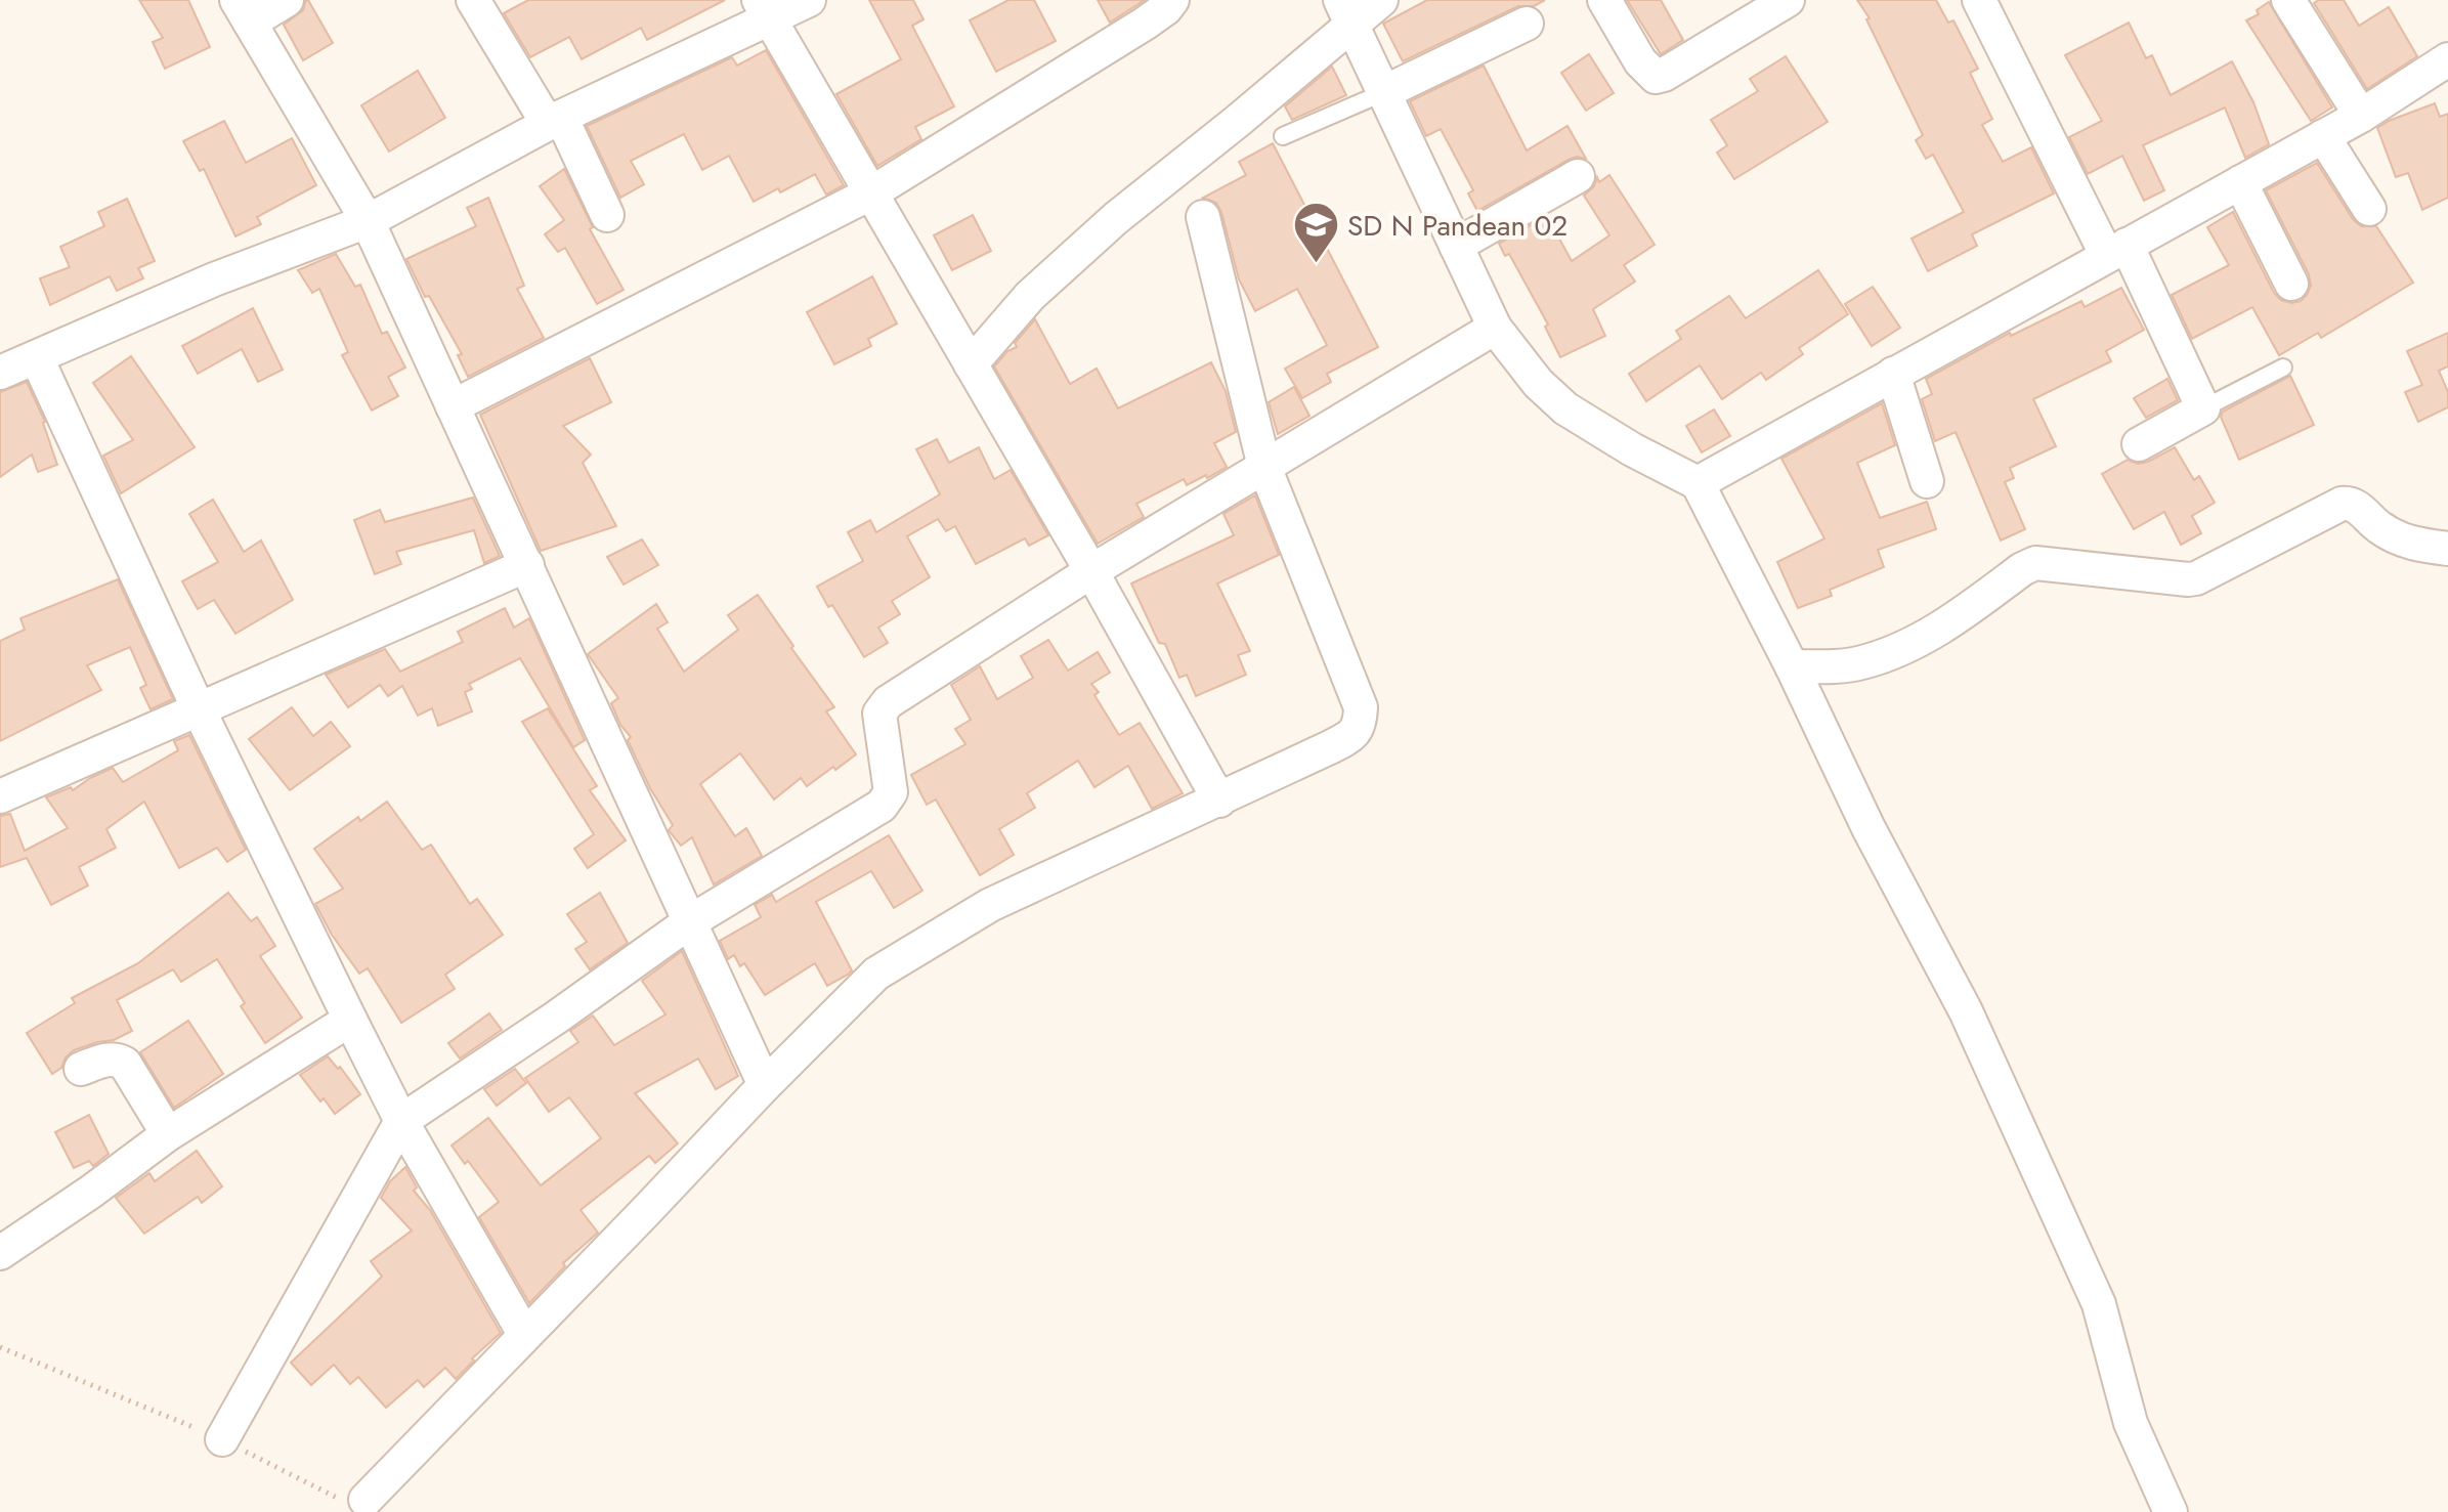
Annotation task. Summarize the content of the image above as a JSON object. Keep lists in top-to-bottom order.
{
  "places": {
    "school or university": ["SD N Pandean 02"]
  }
}
